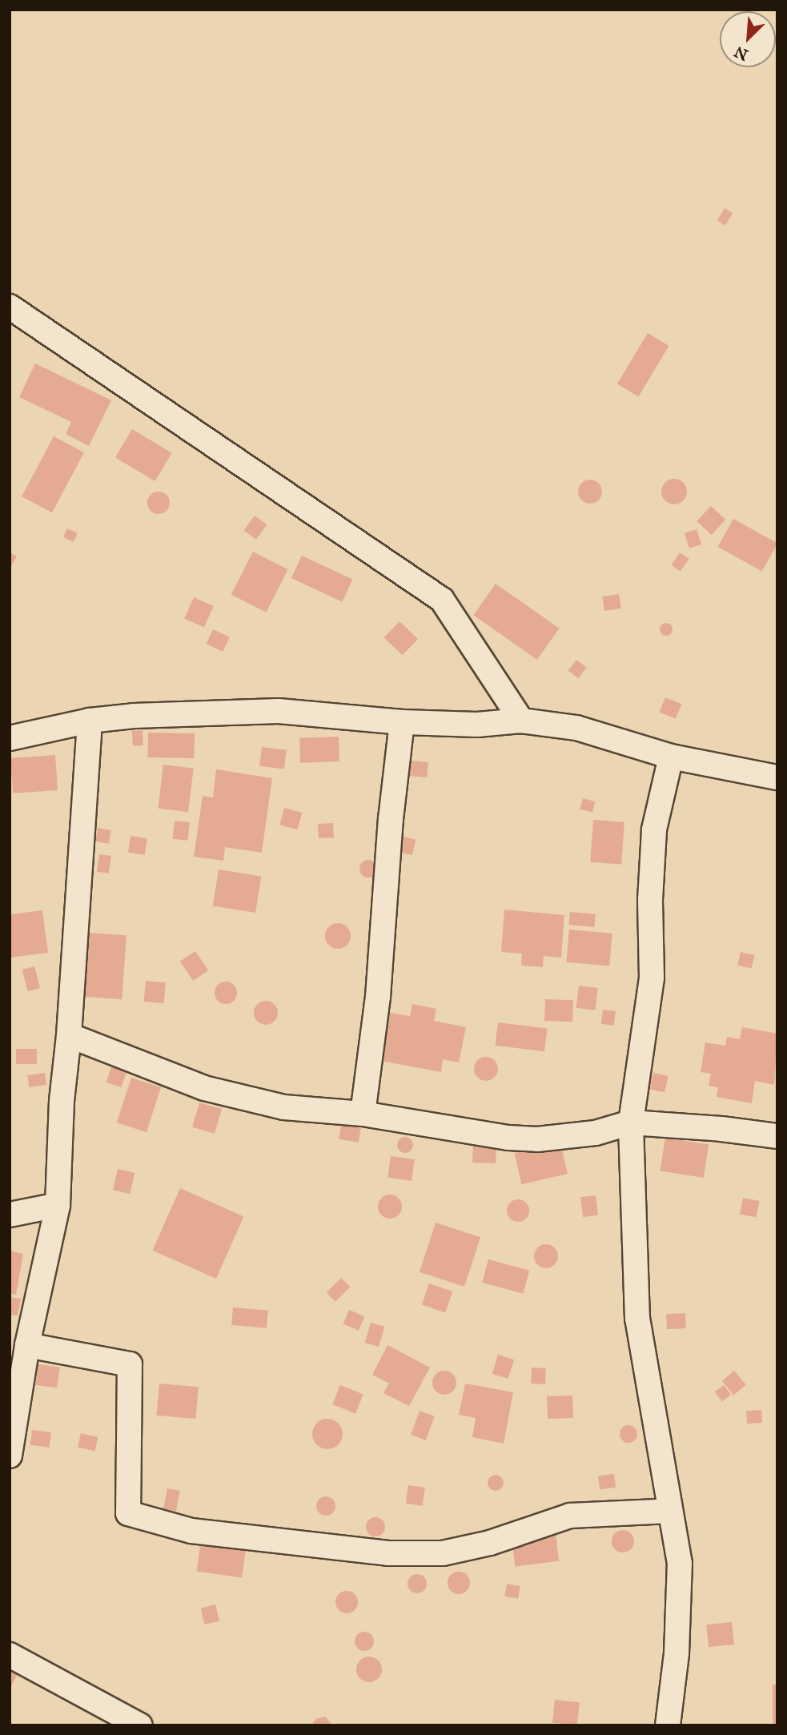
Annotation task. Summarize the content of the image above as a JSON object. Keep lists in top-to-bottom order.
{
  "north": "bottom left"
}
